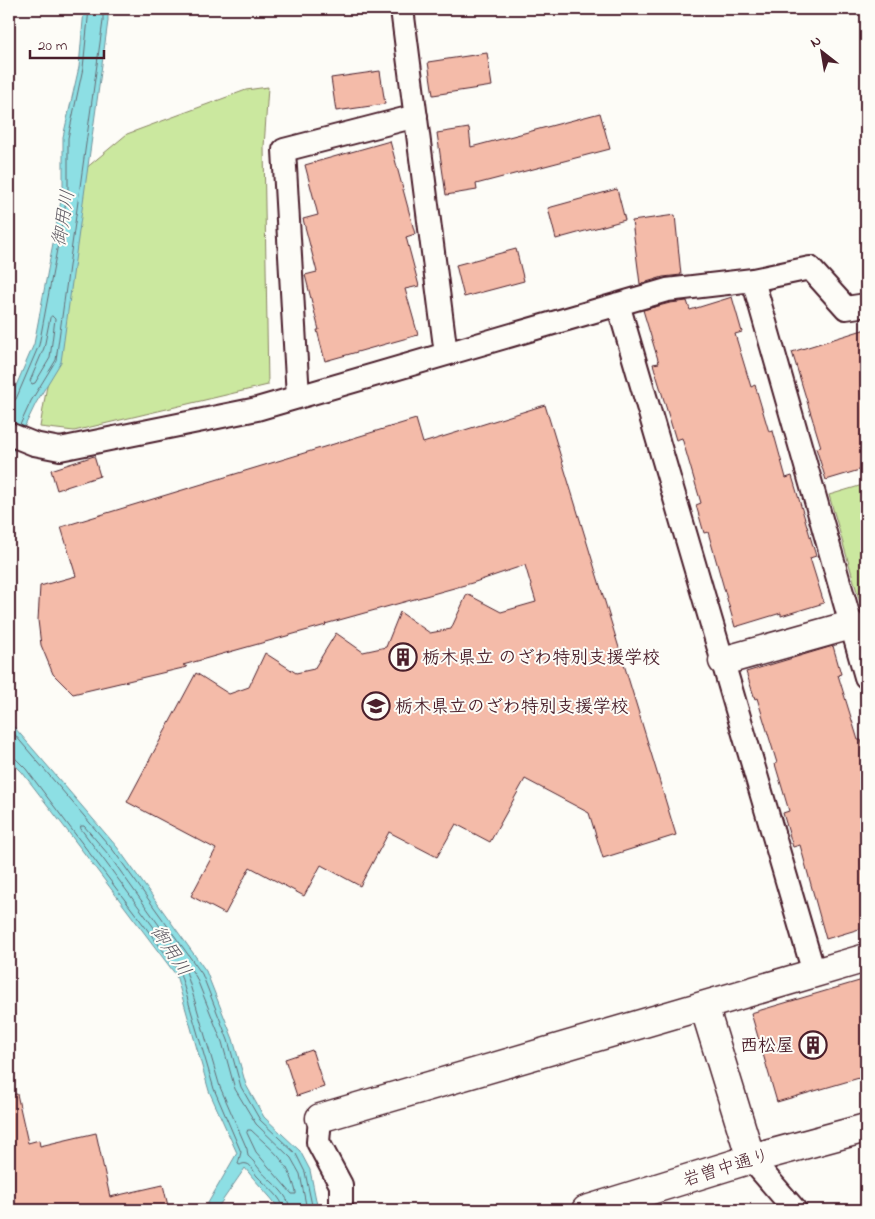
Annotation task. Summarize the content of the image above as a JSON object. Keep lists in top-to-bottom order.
{
  "streets": {
    "street": ["岩曽中通り"]
  },
  "water": ["御用川"],
  "places": {
    "building": ["栃木県立 のざわ特別支援学校", "西松屋"],
    "school or university": ["栃木県立のざわ特別支援学校"]
  },
  "scale_bar": "20 m",
  "north": "top left"
}
